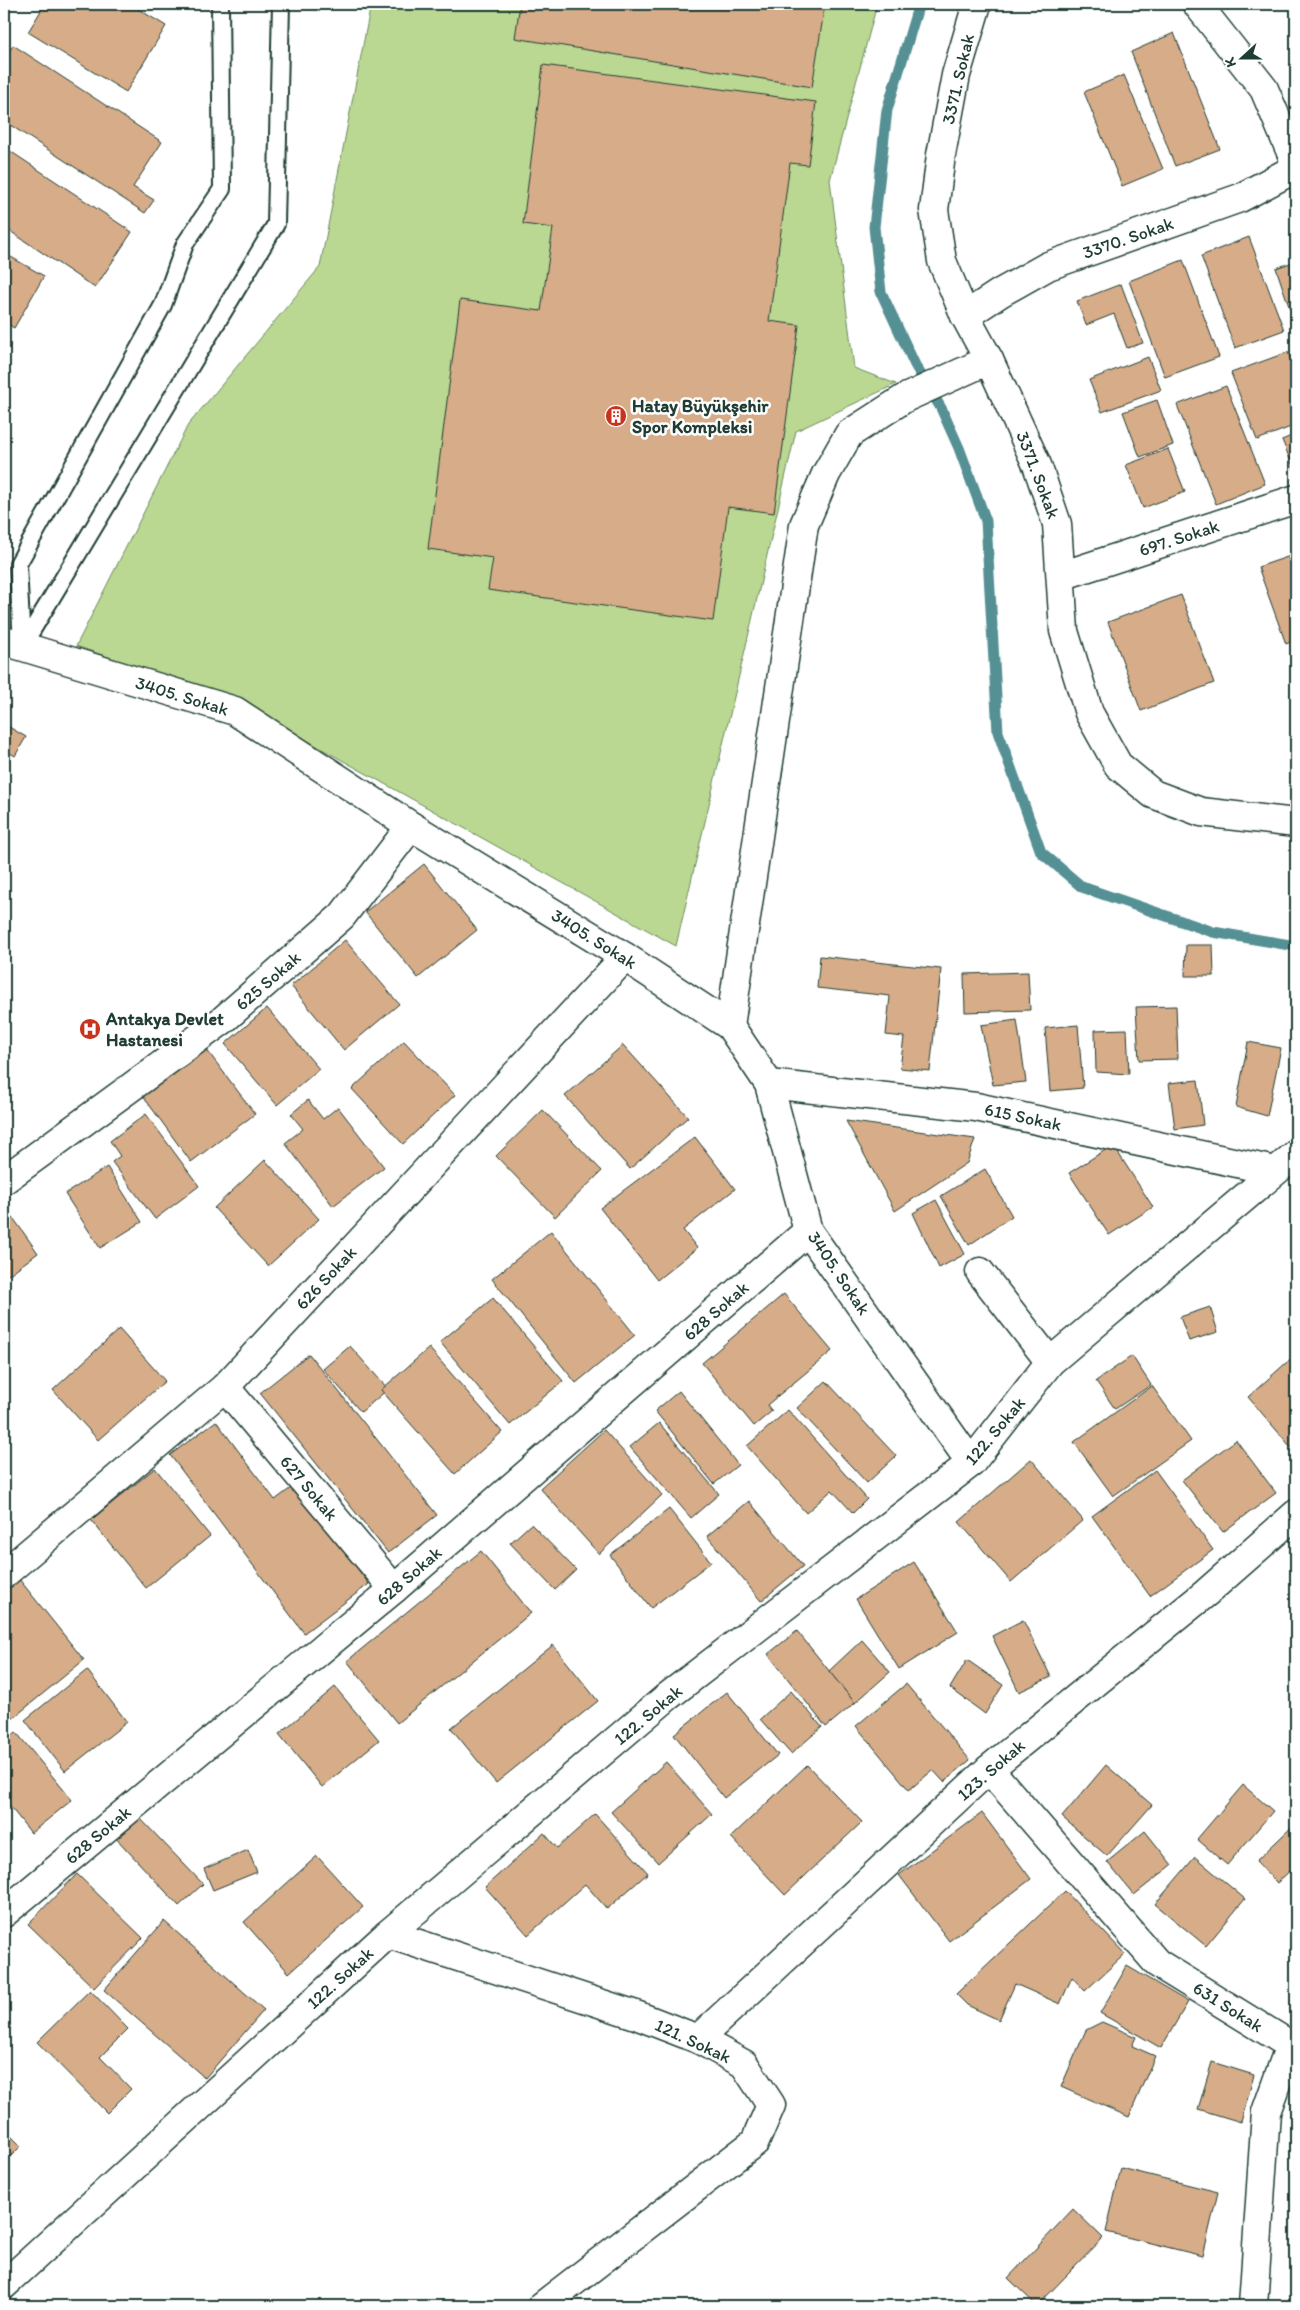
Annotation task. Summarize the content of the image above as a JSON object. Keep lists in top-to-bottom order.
{
  "streets": {
    "street": [
      "3371. Sokak",
      "3370. Sokak",
      "697. Sokak",
      "3405. Sokak",
      "625 Sokak",
      "615 Sokak",
      "626 Sokak",
      "628 Sokak",
      "122. Sokak",
      "627 Sokak",
      "123. Sokak",
      "631 Sokak",
      "121. Sokak"
    ]
  },
  "crossings": [
    ["3371. Sokak", "3370. Sokak"],
    ["3371. Sokak", "697. Sokak"],
    ["3405. Sokak", "625 Sokak"],
    ["3405. Sokak", "615 Sokak"],
    ["3405. Sokak", "626 Sokak"],
    ["3405. Sokak", "628 Sokak"],
    ["3405. Sokak", "122. Sokak"],
    ["615 Sokak", "122. Sokak"],
    ["626 Sokak", "627 Sokak"],
    ["628 Sokak", "627 Sokak"],
    ["122. Sokak", "121. Sokak"],
    ["123. Sokak", "631 Sokak"],
    ["123. Sokak", "121. Sokak"]
  ],
  "places": {
    "building": ["Hatay Büyükşehir Spor Kompleksi"],
    "hospital": ["Antakya Devlet Hastanesi"]
  },
  "north": "left"
}
